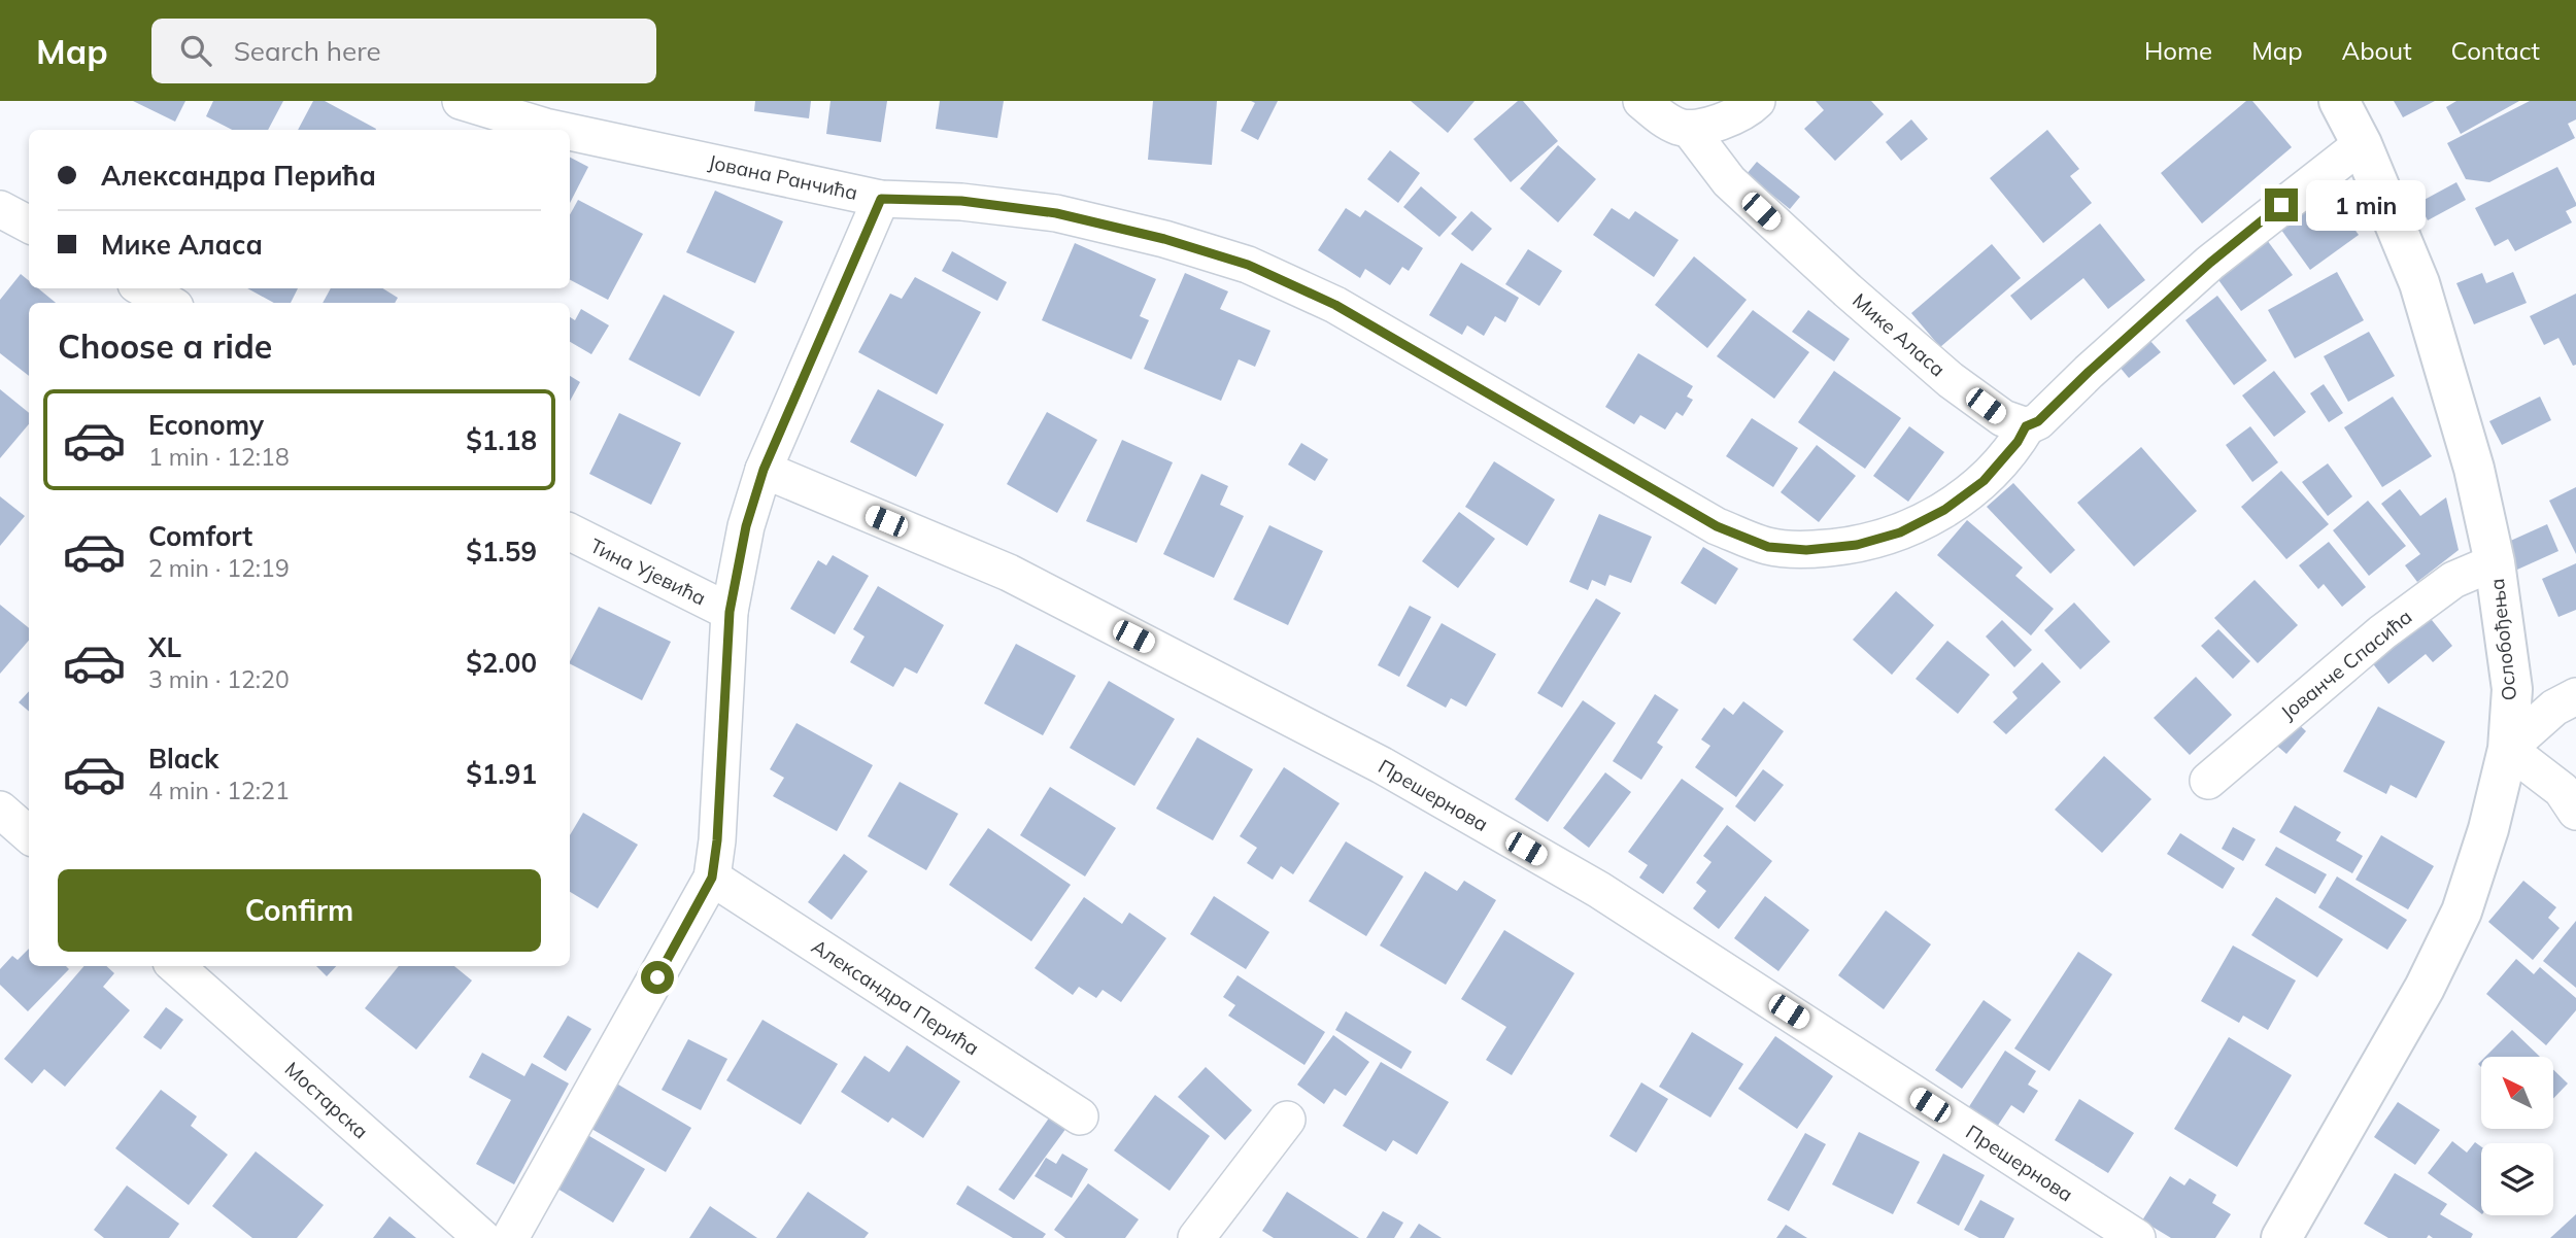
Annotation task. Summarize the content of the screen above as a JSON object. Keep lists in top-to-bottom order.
{
  "streets": {
    "street": [
      "Јована Ранчића",
      "Мике Аласа",
      "Тина Ујевића",
      "Ослобођења",
      "Јованче Спасића",
      "Прешернова",
      "Александра Перића",
      "Мостарска"
    ]
  },
  "crossings": [
    ["Јована Ранчића", "Мике Аласа"],
    ["Ослобођења", "Јованче Спасића"]
  ],
  "north": "top left",
  "page": {
    "header": "Map",
    "search": "Search here",
    "nav": [
      "Home",
      "Map",
      "About",
      "Contact"
    ],
    "banner": ["Александра Перића", "Мике Аласа"],
    "bubble": "1 min",
    "heading": "Choose a ride",
    "list": [
      {
        "name": "Economy",
        "note": "1 min · 12:18",
        "value": "$1.18"
      },
      {
        "name": "Comfort",
        "note": "2 min · 12:19",
        "value": "$1.59"
      },
      {
        "name": "XL",
        "note": "3 min · 12:20",
        "value": "$2.00"
      },
      {
        "name": "Black",
        "note": "4 min · 12:21",
        "value": "$1.91"
      }
    ],
    "buttons": "Confirm"
  }
}
